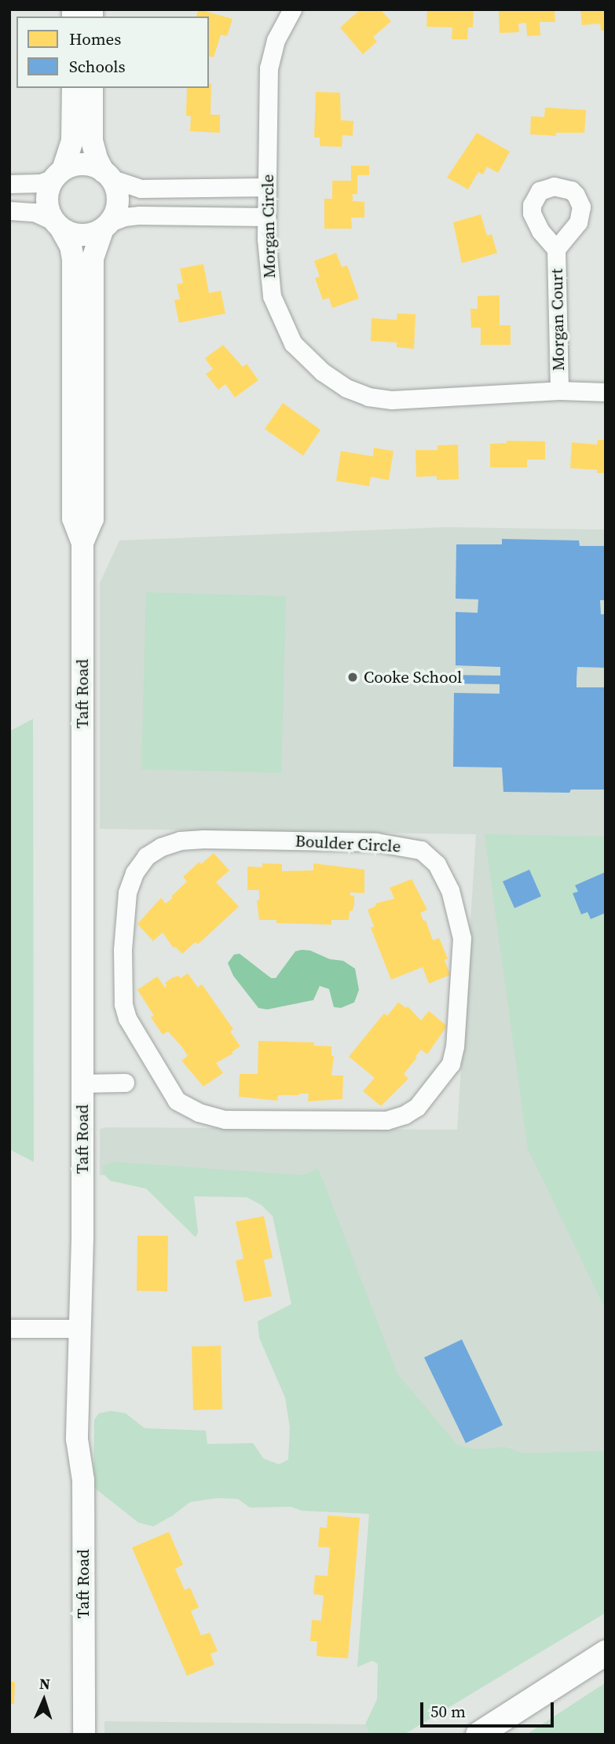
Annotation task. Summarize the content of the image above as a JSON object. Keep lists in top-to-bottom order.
{
  "streets": {
    "street": [
      "Morgan Circle",
      "Morgan Court",
      "Taft Road",
      "Boulder Circle"
    ]
  },
  "crossings": [
    ["Morgan Circle", "Morgan Court"]
  ],
  "places": ["Cooke School"],
  "legend": ["Homes", "Schools"],
  "scale_bar": "50 m",
  "north": "top"
}
